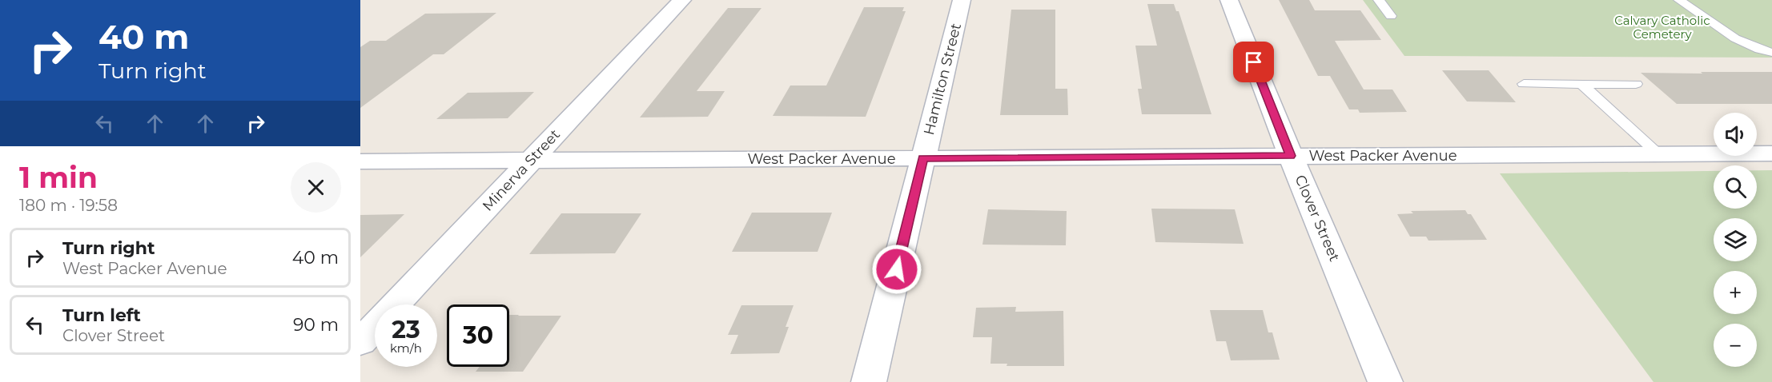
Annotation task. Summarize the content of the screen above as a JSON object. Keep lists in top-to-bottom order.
{
  "streets": {
    "street": [
      "Hamilton Street",
      "West Packer Avenue",
      "Minerva Street",
      "Clover Street"
    ]
  },
  "crossings": [
    ["Hamilton Street", "West Packer Avenue"],
    ["West Packer Avenue", "Minerva Street"],
    ["West Packer Avenue", "Clover Street"]
  ],
  "parks": ["Calvary Catholic Cemetery"],
  "page": {
    "turn": ["40 m", "Turn right"],
    "map_buttons": ["+", "−"],
    "heading": ["1 min", "180 m · 19:58"],
    "list": [
      {
        "name": "Turn right",
        "note": "West Packer Avenue",
        "value": "40 m"
      },
      {
        "name": "Turn left",
        "note": "Clover Street",
        "value": "90 m"
      }
    ],
    "speed": "23 km/h",
    "limit": "30"
  }
}
